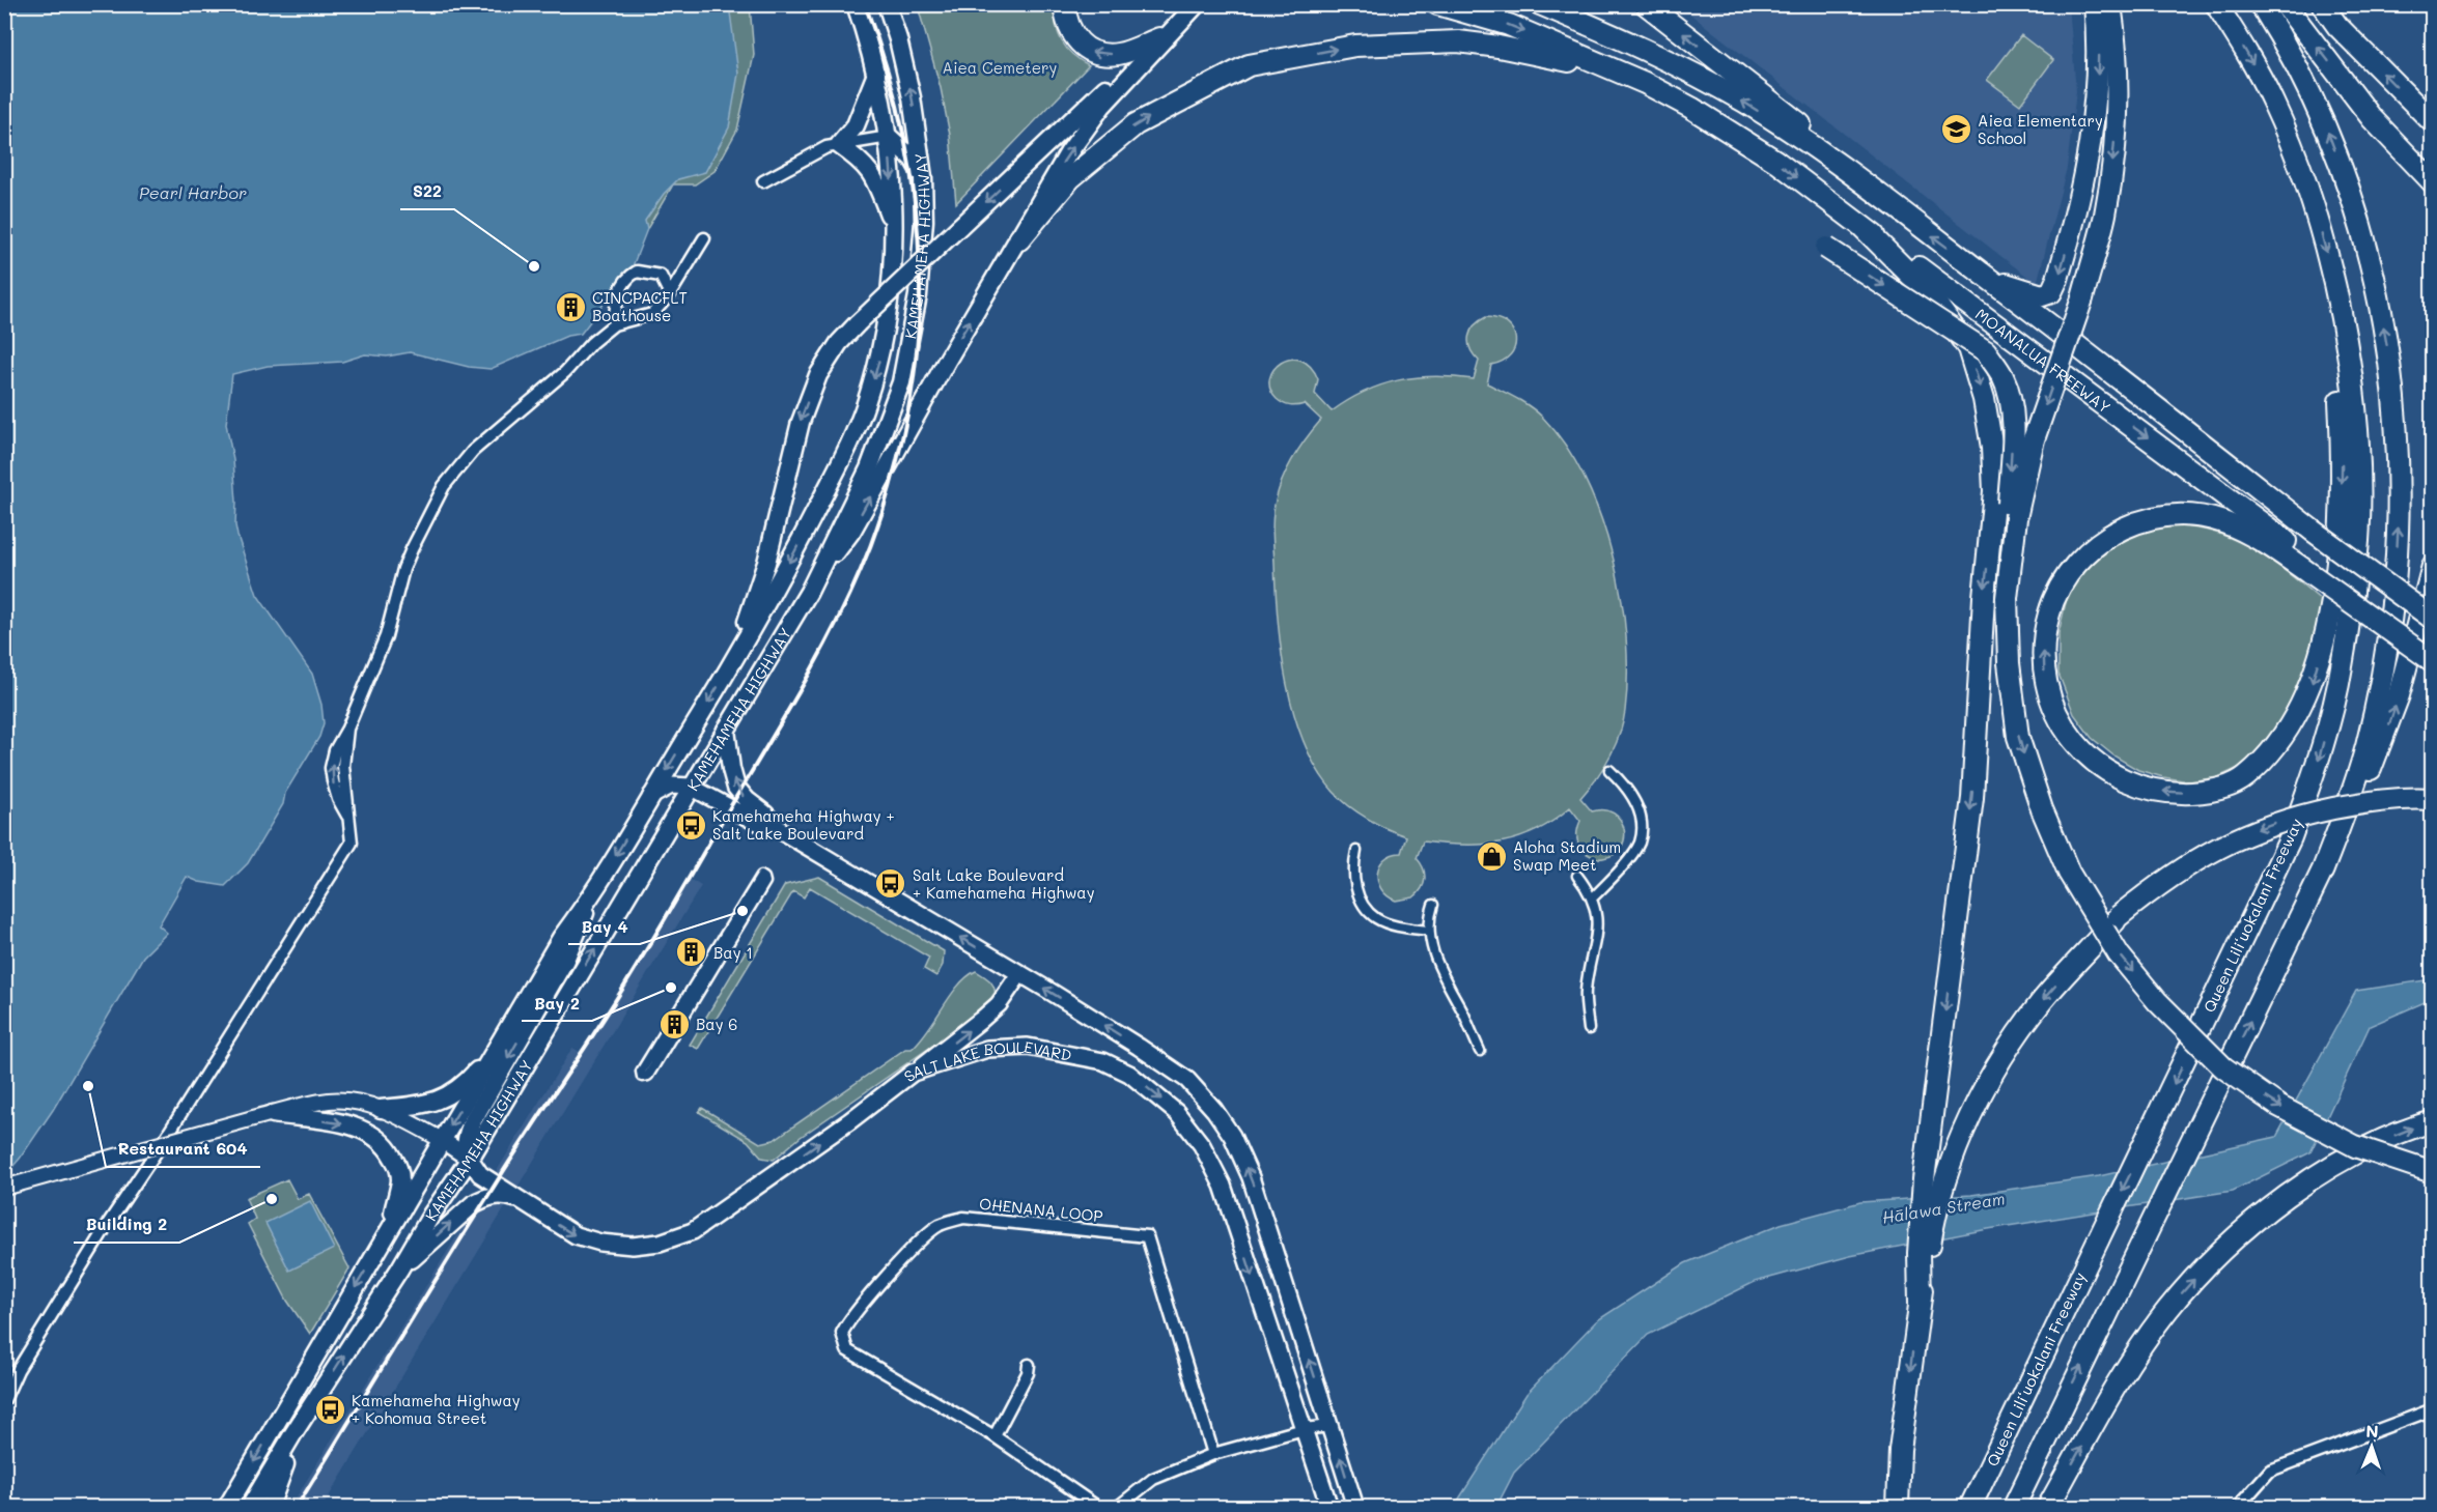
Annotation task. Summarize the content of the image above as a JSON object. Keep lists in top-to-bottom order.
{
  "streets": {
    "highway": ["MOANALUA FREEWAY", "Queen Liliʻuokalani Freeway"],
    "main road": ["KAMEHAMEHA HIGHWAY", "SALT LAKE BOULEVARD"],
    "street": ["OHENANA LOOP"]
  },
  "crossings": [
    ["KAMEHAMEHA HIGHWAY", "SALT LAKE BOULEVARD"]
  ],
  "water": ["Pearl Harbor", "Hālawa Stream"],
  "parks": ["Aiea Cemetery"],
  "places": {
    "school or university": ["Aiea Elementary School"],
    "other": [
      "S22",
      "Bay 4",
      "Bay 2",
      "Restaurant 604",
      "Building 2"
    ],
    "building": ["CINCPACFLT Boathouse", "Bay 1", "Bay 6"],
    "bus stop": ["Kamehameha Highway + Salt Lake Boulevard", "Salt Lake Boulevard + Kamehameha Highway", "Kamehameha Highway + Kohomua Street"],
    "shop": ["Aloha Stadium Swap Meet"]
  },
  "north": "top"
}
